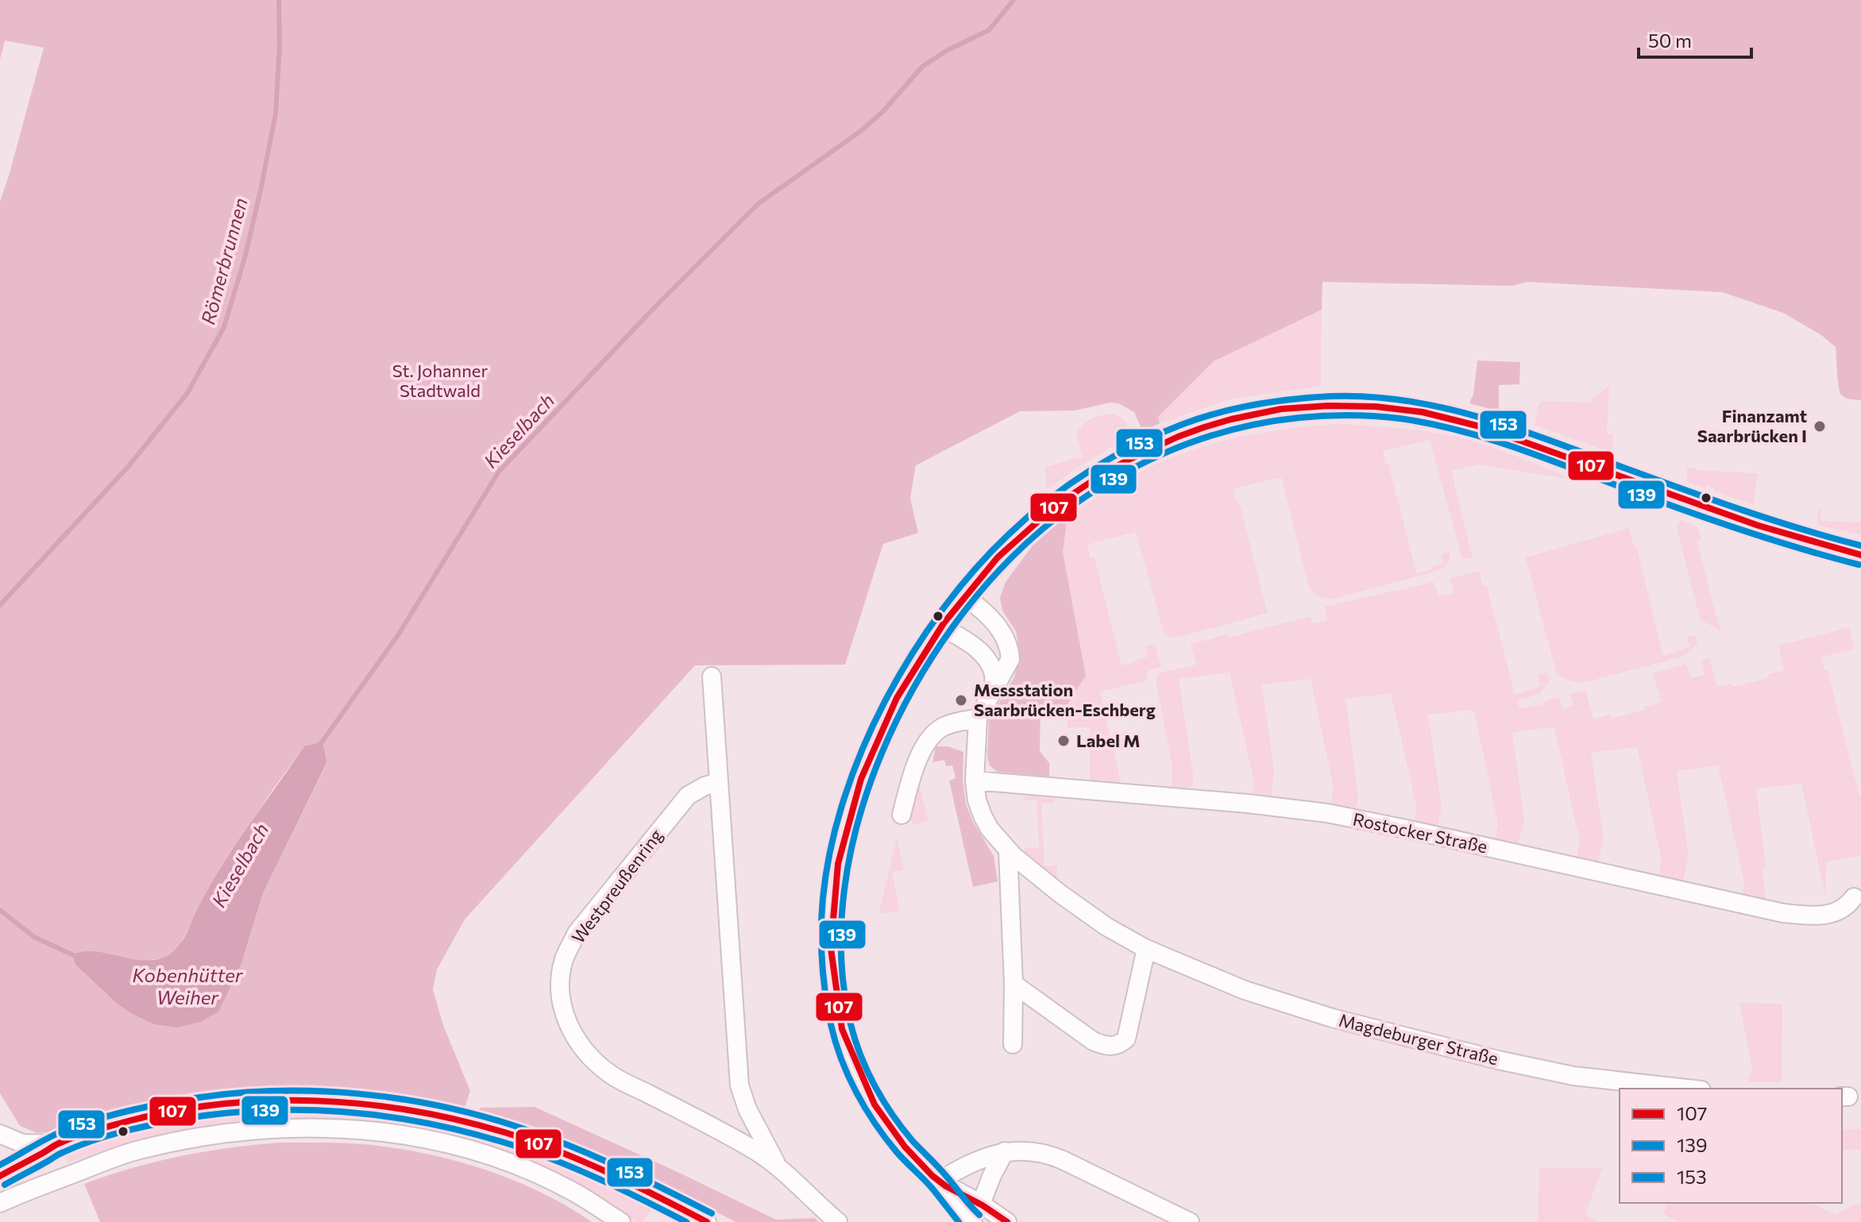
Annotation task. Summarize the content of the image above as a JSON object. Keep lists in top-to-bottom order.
{
  "streets": {
    "street": ["Rostocker Straße", "Westpreußenring", "Magdeburger Straße"]
  },
  "crossings": [
    ["Rostocker Straße", "Magdeburger Straße"]
  ],
  "water": ["Römerbrunnen", "Kieselbach", "Kobenhütter Weiher"],
  "parks": ["St. Johanner Stadtwald"],
  "places": ["Finanzamt Saarbrücken I", "Messstation Saarbrücken-Eschberg", "Label M"],
  "lines": ["transit line 153", "transit line 107", "transit line 139"],
  "legend": ["107", "139", "153"],
  "scale_bar": "50 m"
}
